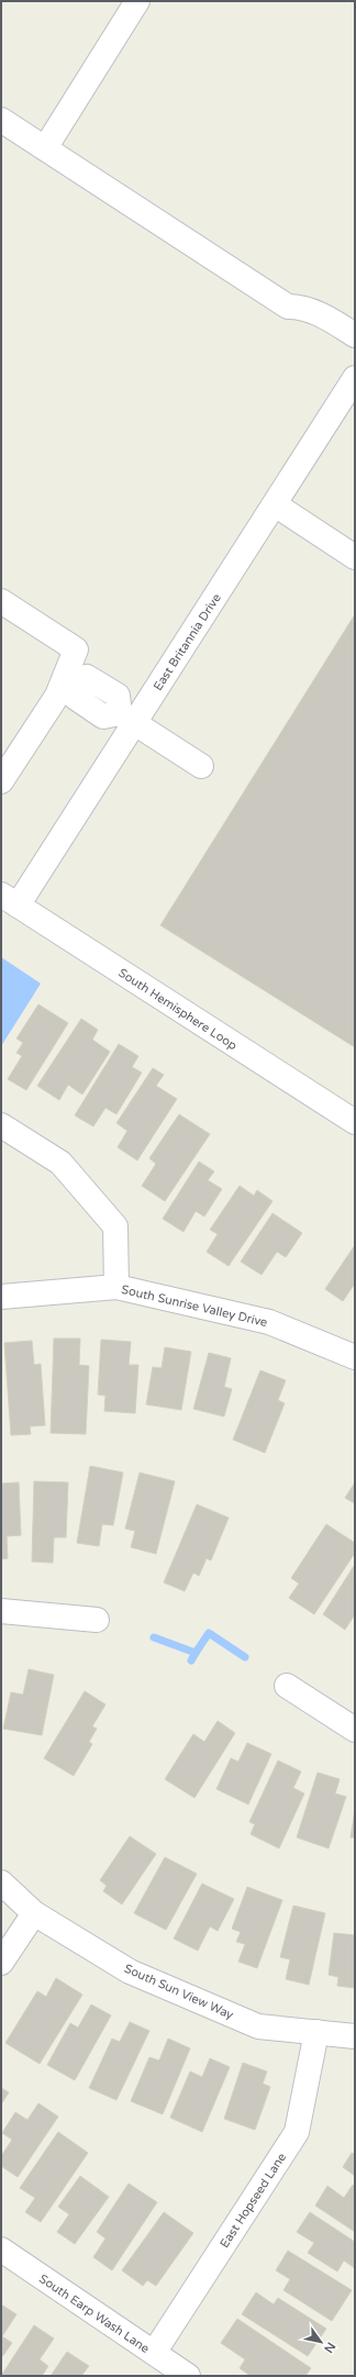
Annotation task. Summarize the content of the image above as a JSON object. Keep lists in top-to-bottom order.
{
  "streets": {
    "street": [
      "East Britannia Drive",
      "South Hemisphere Loop",
      "South Sunrise Valley Drive",
      "South Sun View Way",
      "East Hopseed Lane",
      "South Earp Wash Lane"
    ]
  },
  "crossings": [
    ["East Britannia Drive", "South Hemisphere Loop"],
    ["South Sun View Way", "East Hopseed Lane"],
    ["East Hopseed Lane", "South Earp Wash Lane"]
  ],
  "north": "bottom right"
}
